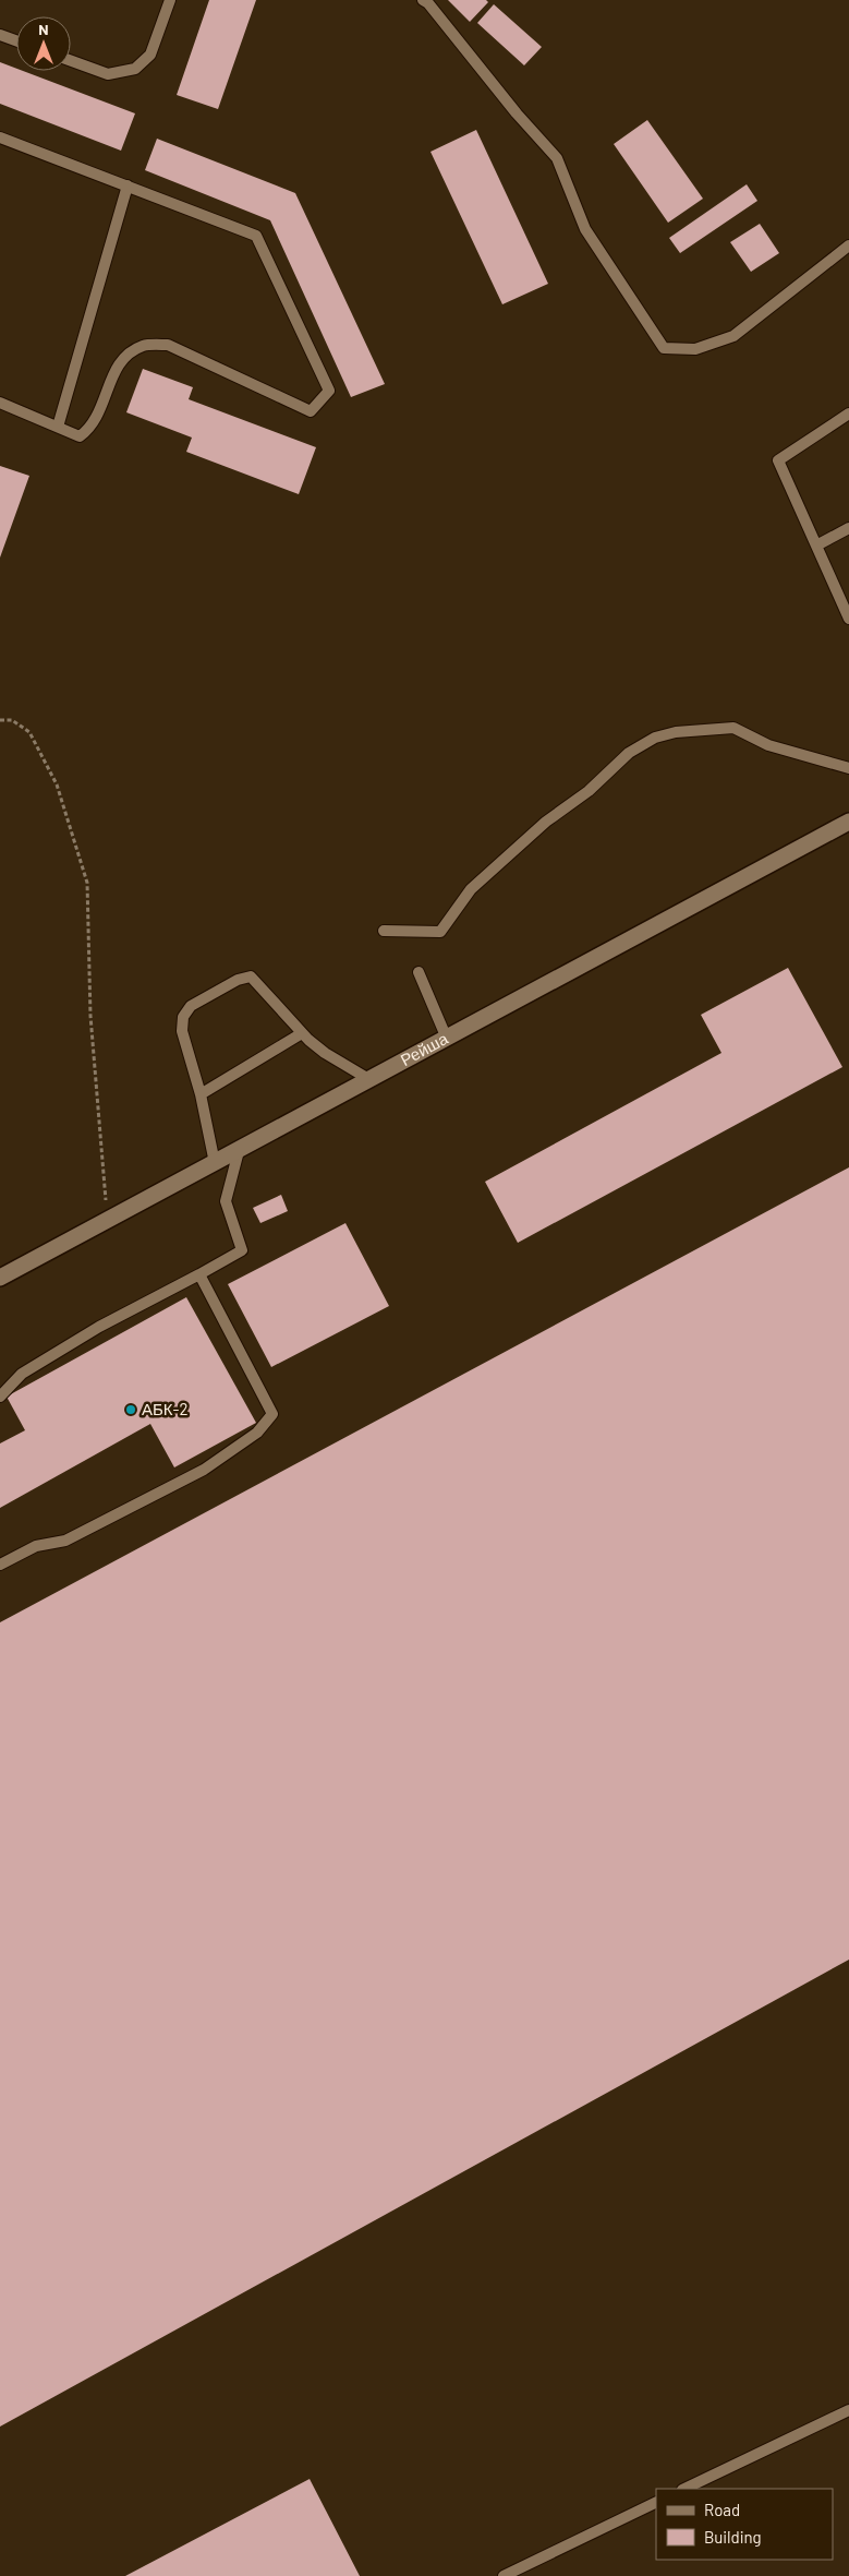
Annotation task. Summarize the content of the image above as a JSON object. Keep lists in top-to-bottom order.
{
  "streets": {
    "street": ["Рейша"]
  },
  "places": ["АБК-2"],
  "legend": ["Road", "Building"],
  "north": "top"
}
